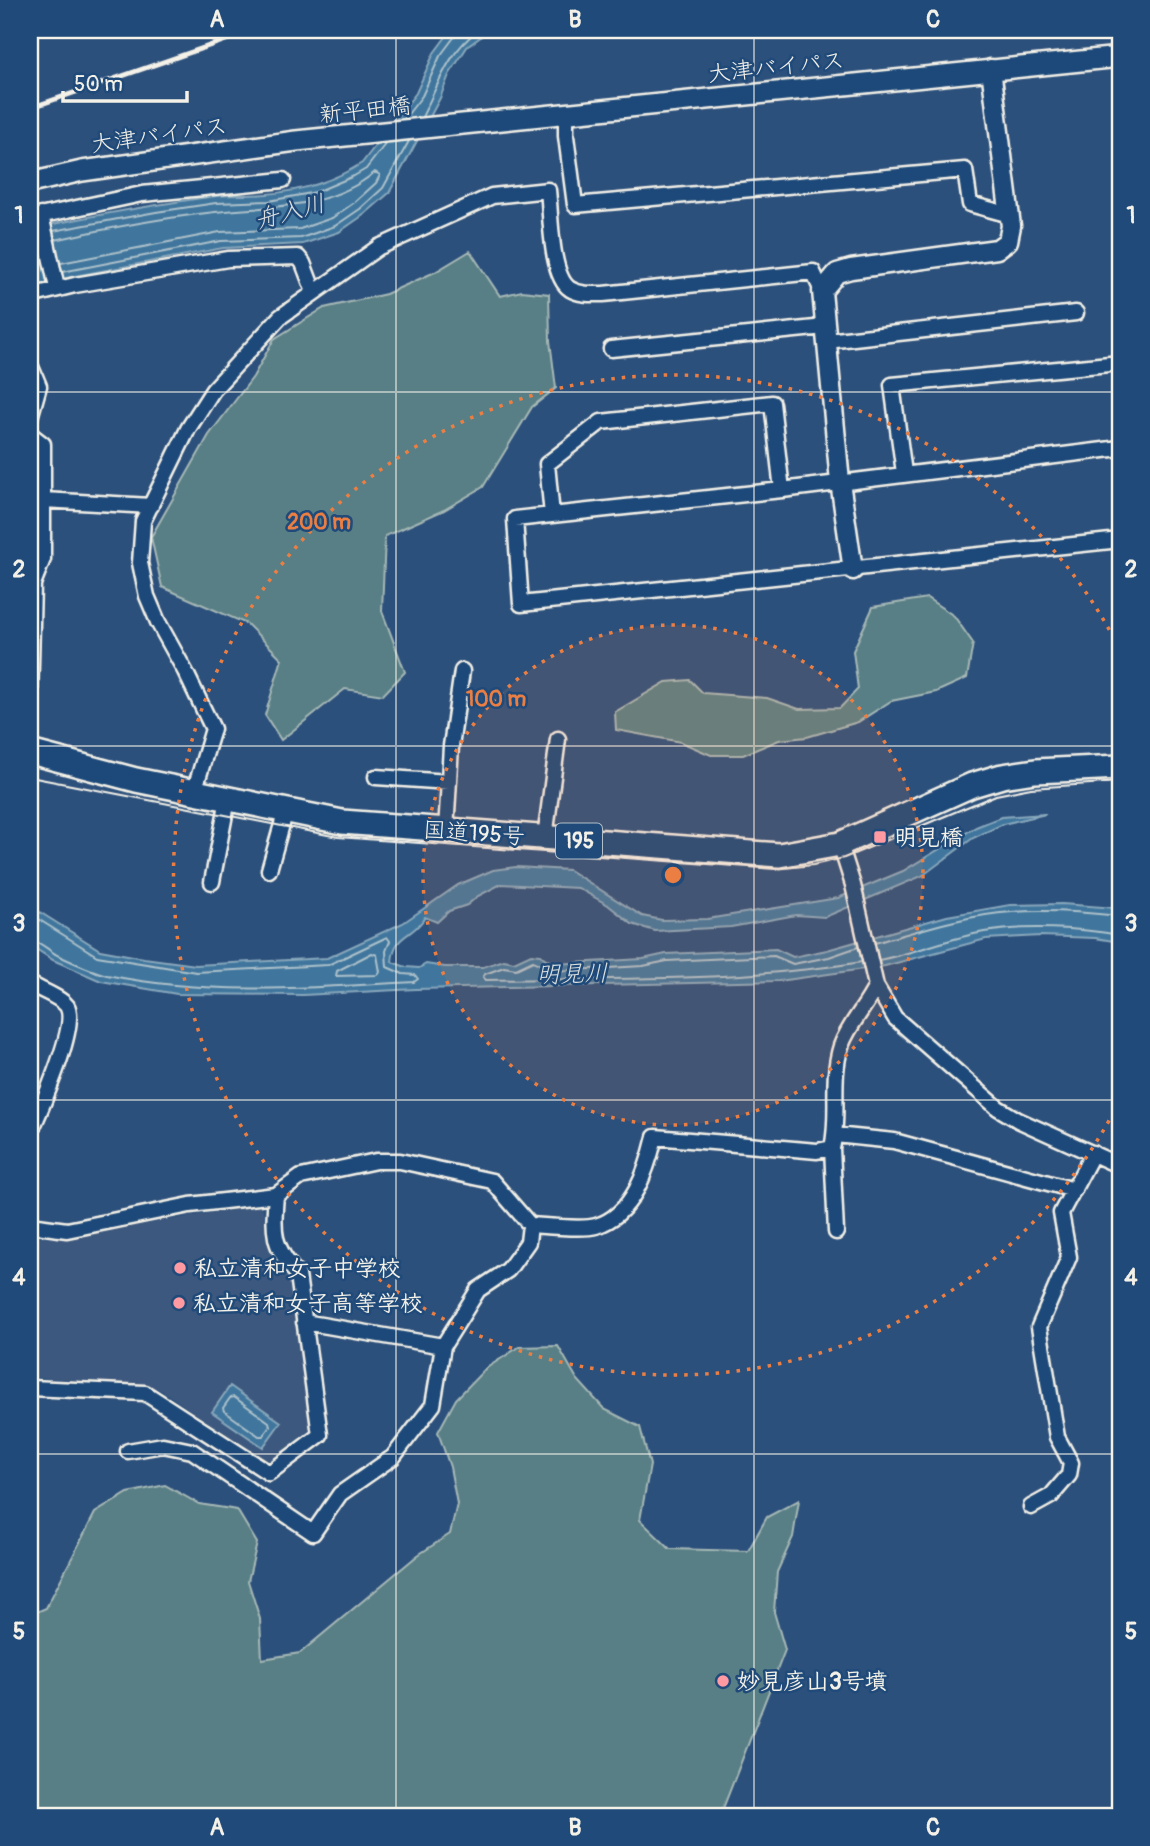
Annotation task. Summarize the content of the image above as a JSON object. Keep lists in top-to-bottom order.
{
  "streets": {
    "highway": ["国道195号", "195"],
    "main road": ["大津バイパス", "新平田橋"]
  },
  "crossings": [
    ["大津バイパス", "新平田橋"]
  ],
  "water": ["舟入川", "明見川"],
  "places": {
    "transit": ["明見橋"],
    "other": ["私立清和女子中学校", "私立清和女子高等学校", "妙見彦山3号墳"]
  },
  "scale_bar": "50 m",
  "grid": {
    "columns": ["A", "B", "C"],
    "rows": [
      "1",
      "2",
      "3",
      "4",
      "5"
    ]
  },
  "rings": ["200 m", "100 m"]
}
